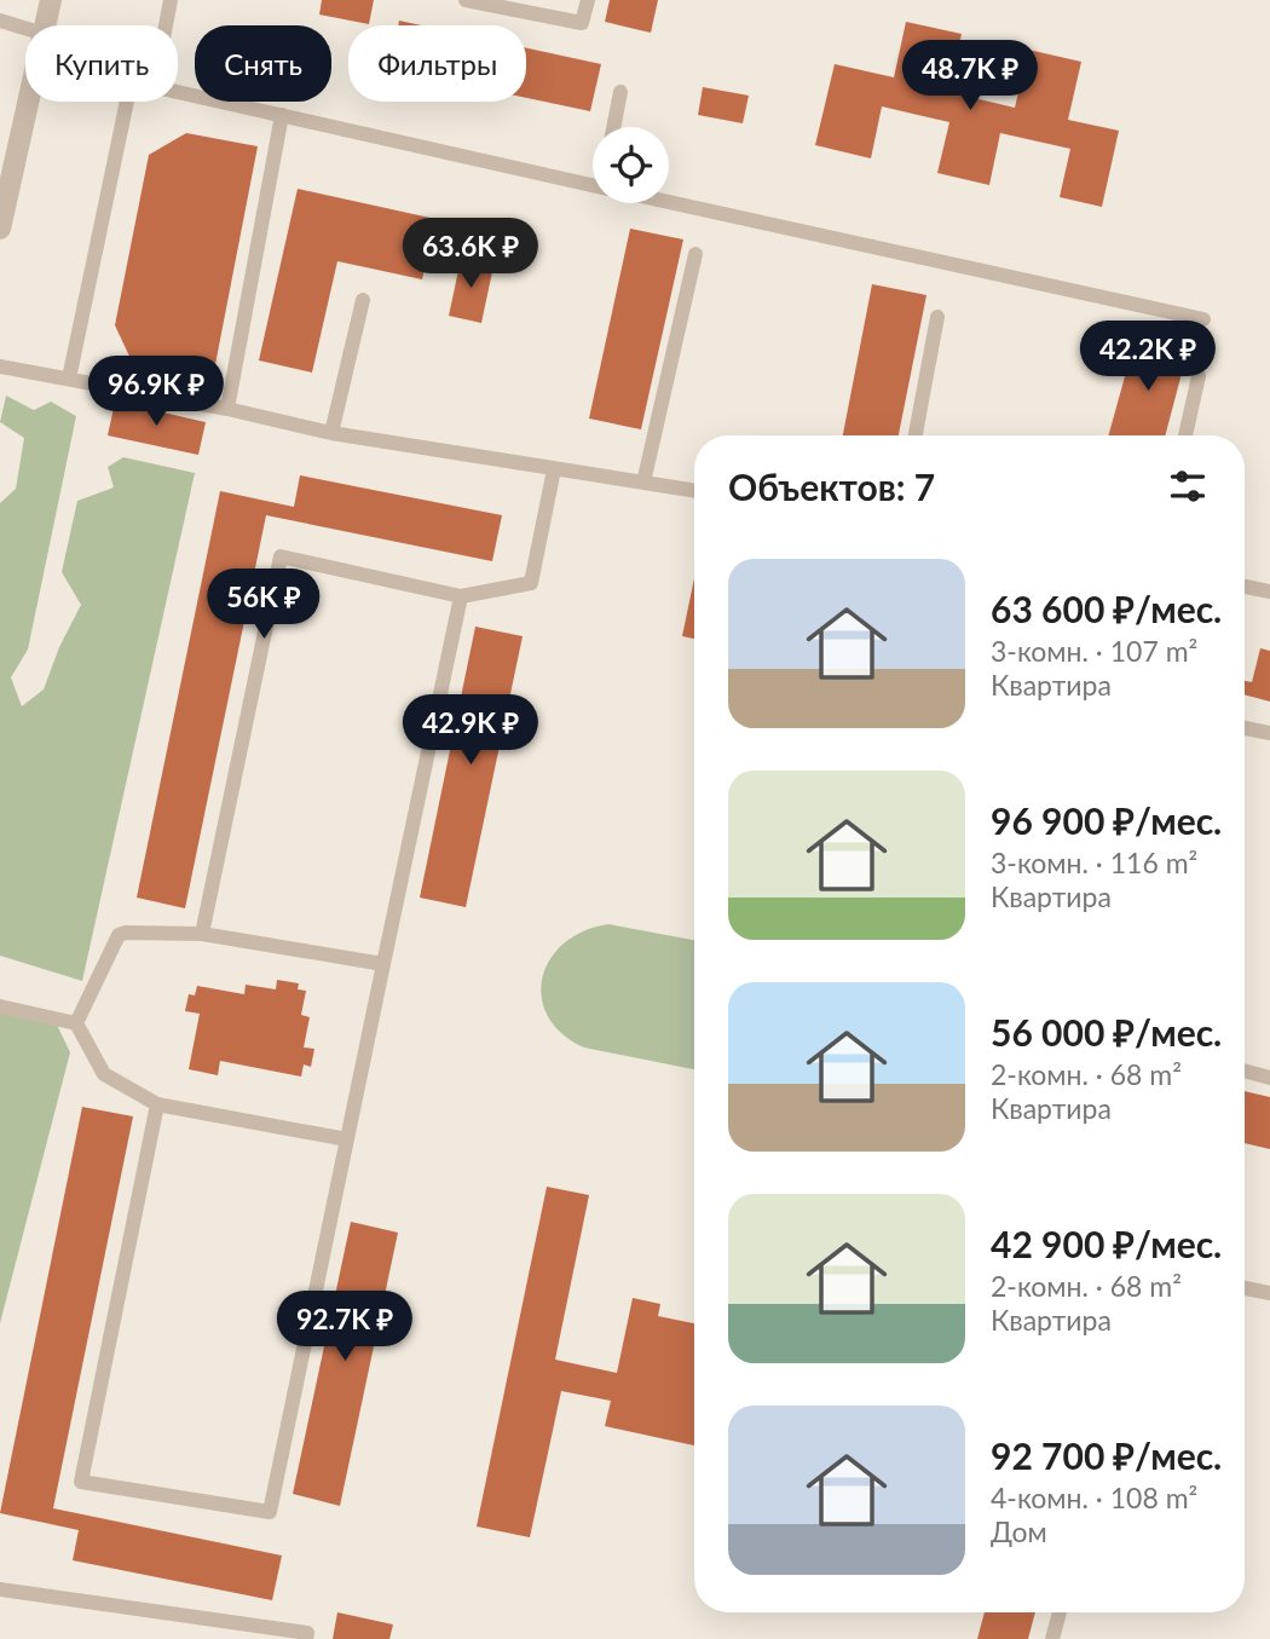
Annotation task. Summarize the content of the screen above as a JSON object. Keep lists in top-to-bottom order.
{
  "page": {
    "chip": ["Купить", "Снять", "Фильтры"],
    "price": [
      "48.7K ₽",
      "63.6K ₽",
      "42.2K ₽",
      "96.9K ₽",
      "56K ₽",
      "42.9K ₽",
      "92.7K ₽"
    ],
    "heading": "Объектов: 7",
    "list": [
      {
        "name": "63 600 ₽/мес.",
        "note": "3-комн. · 107 m² · Квартира"
      },
      {
        "name": "96 900 ₽/мес.",
        "note": "3-комн. · 116 m² · Квартира"
      },
      {
        "name": "56 000 ₽/мес.",
        "note": "2-комн. · 68 m² · Квартира"
      },
      {
        "name": "42 900 ₽/мес.",
        "note": "2-комн. · 68 m² · Квартира"
      },
      {
        "name": "92 700 ₽/мес.",
        "note": "4-комн. · 108 m² · Дом"
      }
    ]
  }
}
